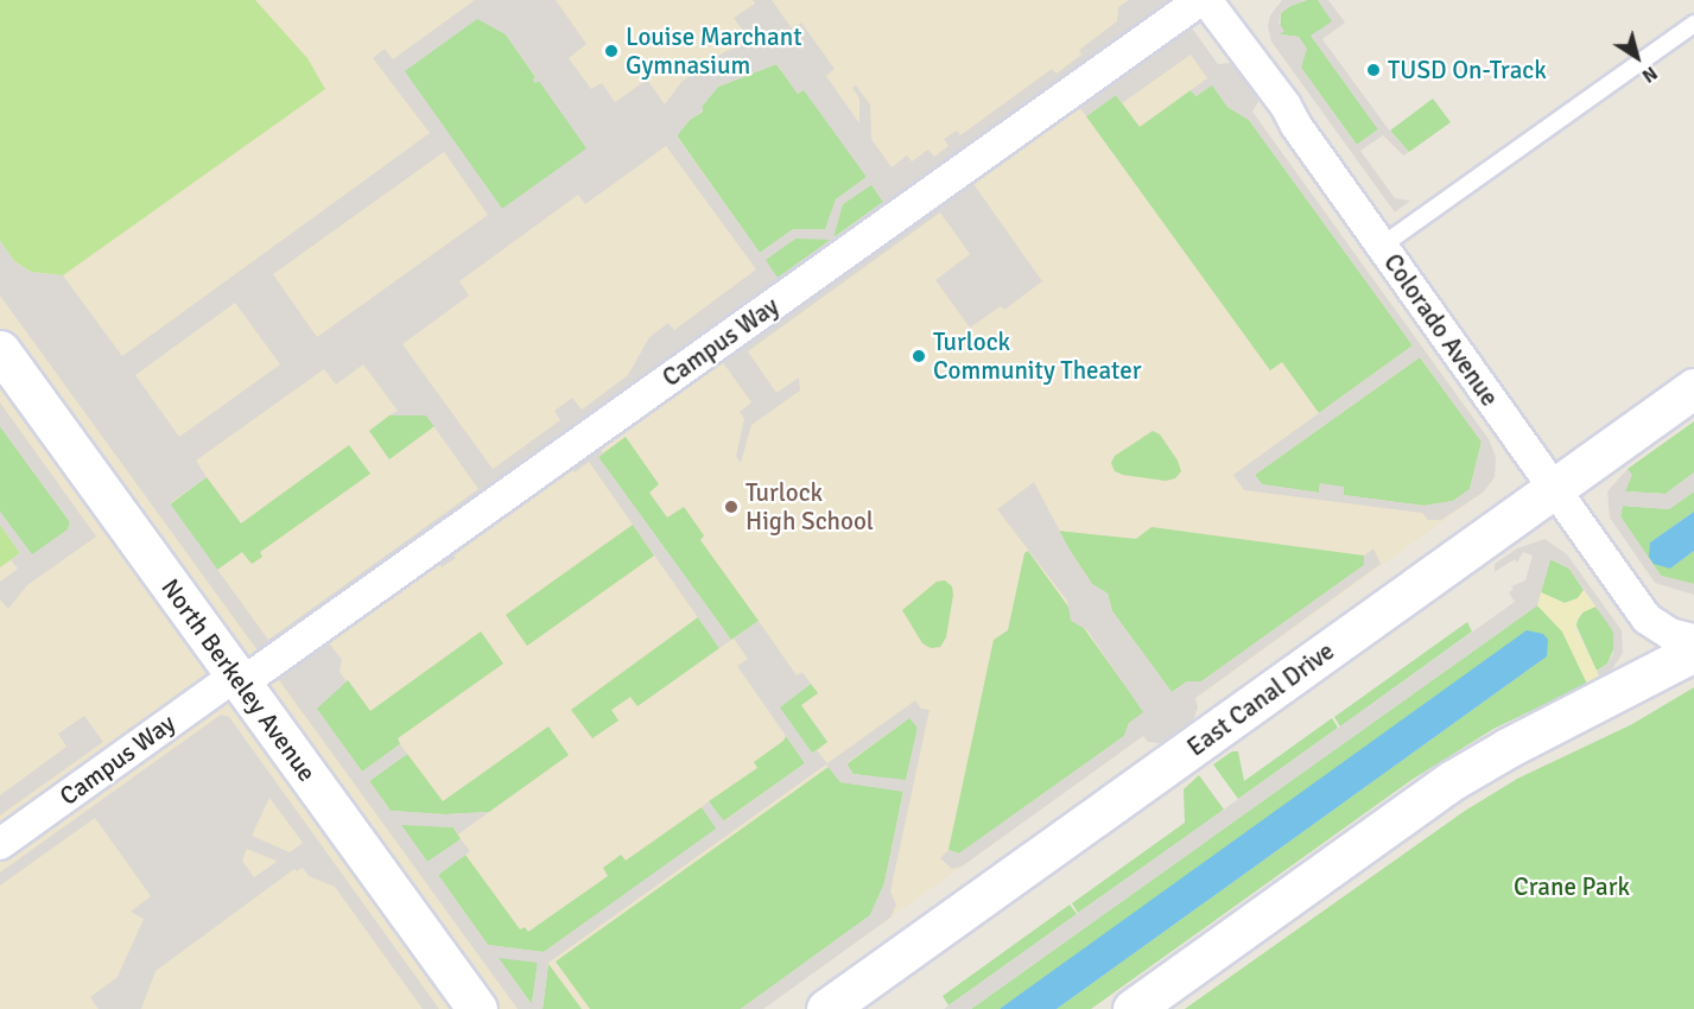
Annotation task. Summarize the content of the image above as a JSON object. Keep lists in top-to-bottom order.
{
  "streets": {
    "main road": ["North Berkeley Avenue", "East Canal Drive"],
    "street": ["Colorado Avenue", "Campus Way"]
  },
  "crossings": [
    ["Colorado Avenue", "Campus Way"],
    ["Colorado Avenue", "East Canal Drive"],
    ["Campus Way", "North Berkeley Avenue"]
  ],
  "parks": ["Crane Park"],
  "places": [
    "Louise Marchant Gymnasium",
    "TUSD On-Track",
    "Turlock Community Theater",
    "Turlock High School"
  ],
  "north": "bottom right"
}
